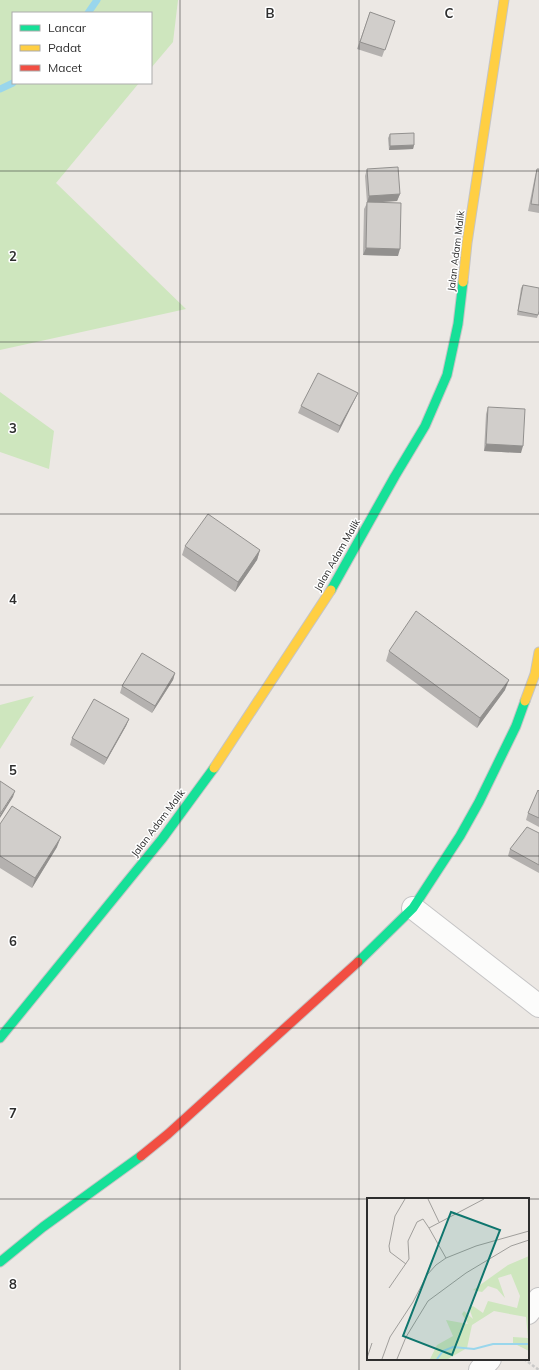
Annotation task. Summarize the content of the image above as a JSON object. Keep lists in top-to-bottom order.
{
  "streets": {
    "main road": ["Jalan Adam Malik"]
  },
  "legend": ["Lancar", "Padat", "Macet"],
  "grid": {
    "columns": ["B", "C"],
    "rows": [
      "2",
      "3",
      "4",
      "5",
      "6",
      "7",
      "8"
    ]
  }
}
